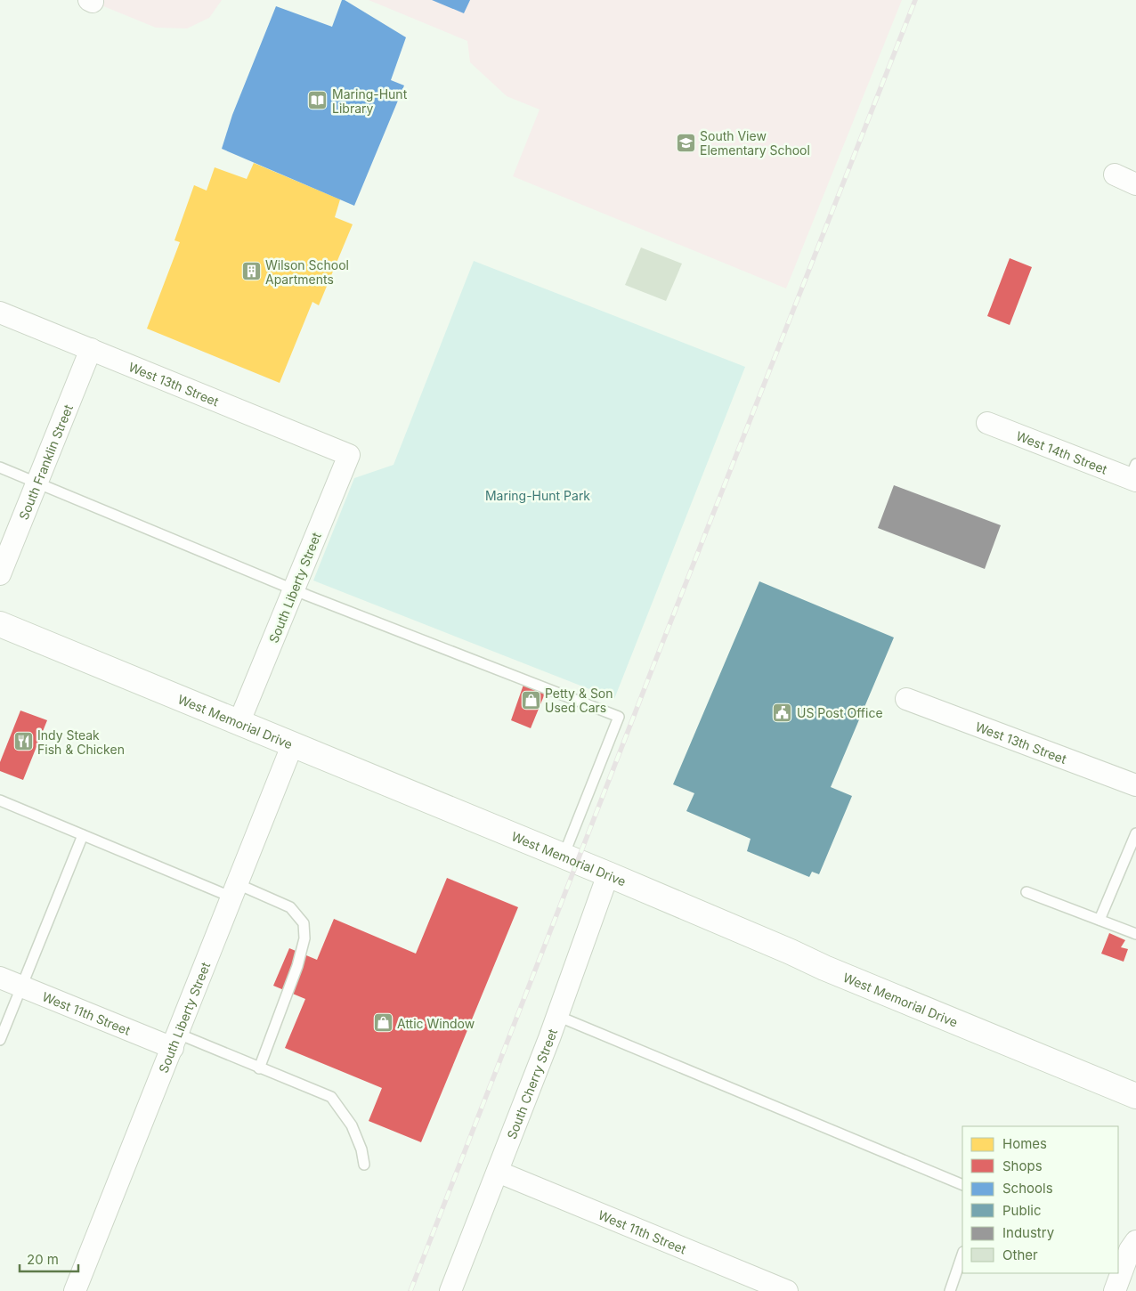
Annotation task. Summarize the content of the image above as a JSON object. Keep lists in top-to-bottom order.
{
  "streets": {
    "main road": ["West Memorial Drive"],
    "street": [
      "West 13th Street",
      "West 14th Street",
      "South Franklin Street",
      "South Liberty Street",
      "West 11th Street",
      "South Cherry Street"
    ]
  },
  "crossings": [
    ["West 13th Street", "South Franklin Street"],
    ["West 13th Street", "South Liberty Street"],
    ["South Liberty Street", "West Memorial Drive"],
    ["South Liberty Street", "West 11th Street"],
    ["West Memorial Drive", "South Cherry Street"],
    ["West 11th Street", "South Cherry Street"]
  ],
  "parks": ["Maring-Hunt Park"],
  "places": {
    "library": ["Maring-Hunt Library"],
    "school or university": ["South View Elementary School"],
    "building": ["Wilson School Apartments"],
    "shop": ["Petty & Son Used Cars", "Attic Window"],
    "public building": ["US Post Office"],
    "restaurant": ["Indy Steak Fish & Chicken"]
  },
  "legend": [
    "Homes",
    "Shops",
    "Schools",
    "Public",
    "Industry",
    "Other"
  ],
  "scale_bar": "20 m"
}
